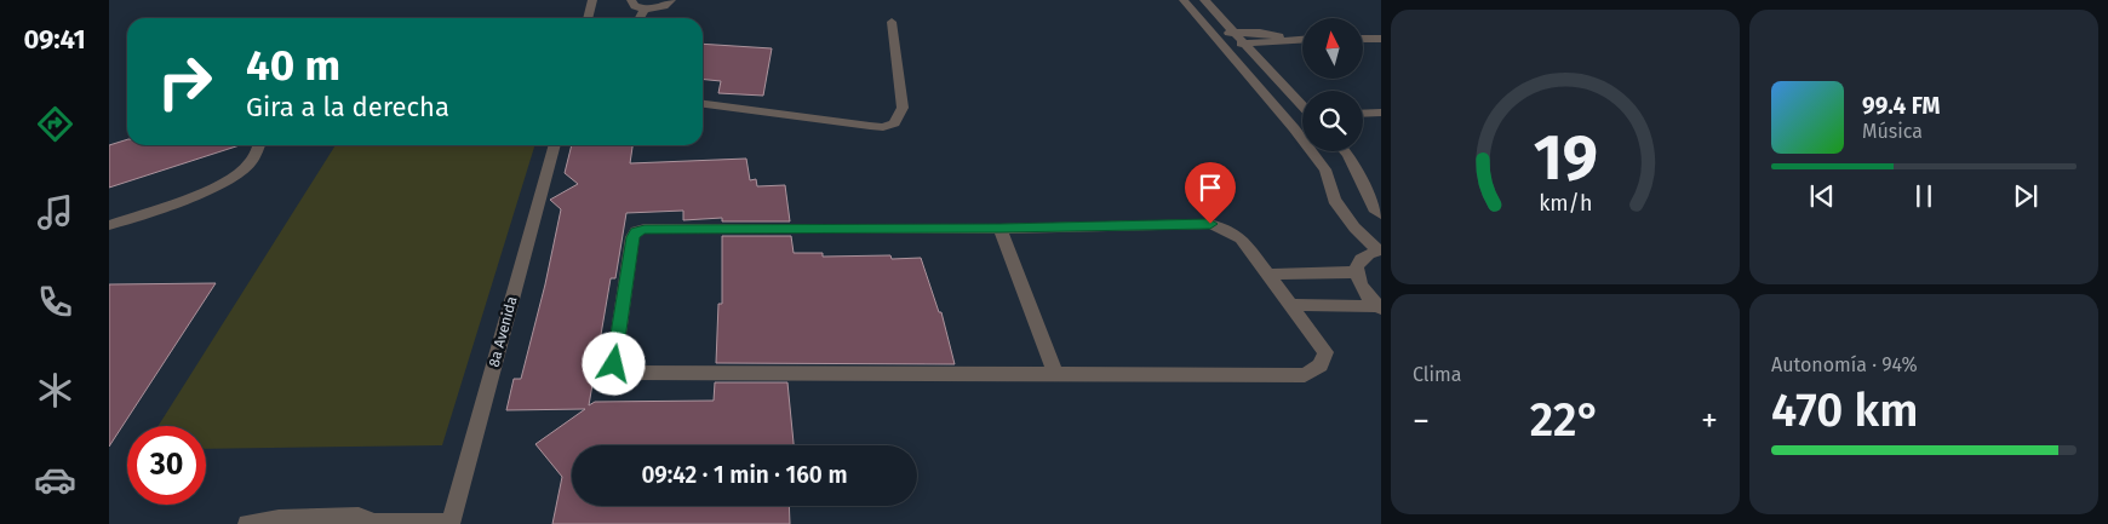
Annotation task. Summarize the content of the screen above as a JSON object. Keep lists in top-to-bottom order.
{
  "streets": {
    "street": ["8a Avenida"]
  },
  "north": "top",
  "page": {
    "tabs": "09:41",
    "turn": ["40 m", "Gira a la derecha"],
    "song": ["99.4 FM", "Música"],
    "tile": [
      "Clima",
      ["Autonomía · 94%", "470 km"]
    ],
    "heat": ["−", "22°", "+"],
    "limit": "30",
    "trip": "09:42 · 1 min · 160 m",
    "gauge": ["19", "km/h"]
  }
}
